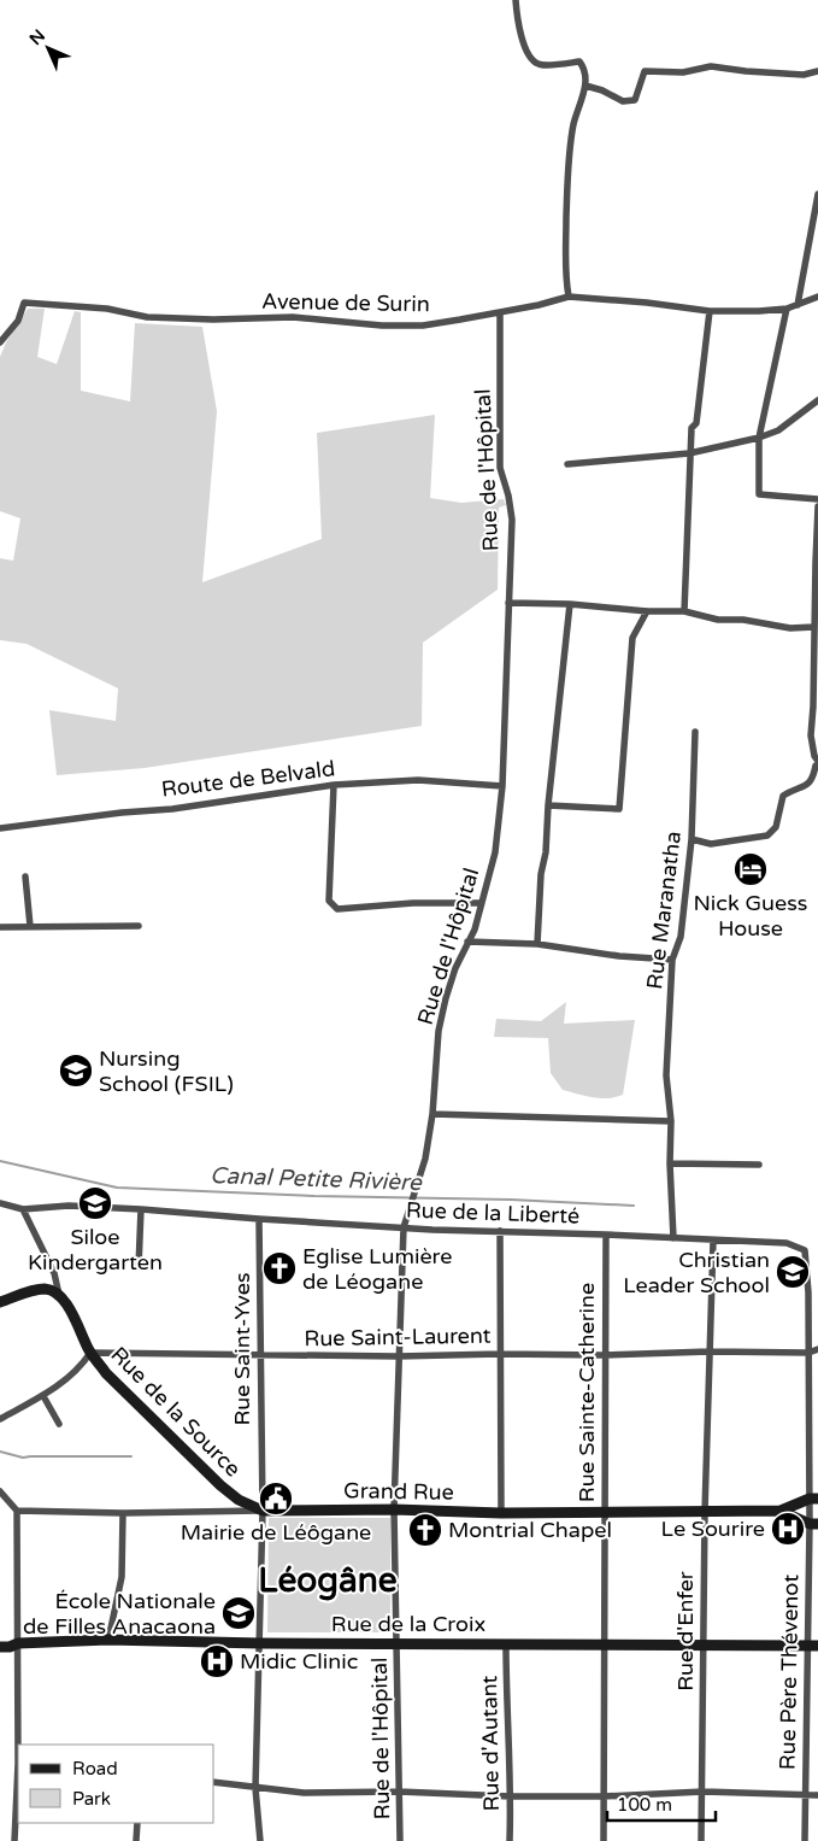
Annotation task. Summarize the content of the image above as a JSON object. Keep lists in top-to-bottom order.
{
  "streets": {
    "street": [
      "Avenue de Surin",
      "Rue de l'Hôpital",
      "Route de Belvald",
      "Rue Maranatha",
      "Rue de la Liberté",
      "Rue Saint-Laurent",
      "Rue Saint-Yves",
      "Rue Sainte-Catherine",
      "Rue de la Source",
      "Grand Rue",
      "Rue de la Croix",
      "Rue d'Enfer",
      "Rue Père Thévenot",
      "Rue d'Autant"
    ]
  },
  "crossings": [
    ["Avenue de Surin", "Rue de l'Hôpital"],
    ["Rue de l'Hôpital", "Route de Belvald"],
    ["Rue de l'Hôpital", "Rue de la Liberté"],
    ["Rue de l'Hôpital", "Rue Saint-Laurent"],
    ["Rue de l'Hôpital", "Grand Rue"],
    ["Rue de l'Hôpital", "Rue de la Croix"],
    ["Rue Maranatha", "Rue de la Liberté"],
    ["Rue de la Liberté", "Rue Saint-Yves"],
    ["Rue de la Liberté", "Rue Sainte-Catherine"],
    ["Rue de la Liberté", "Rue d'Enfer"],
    ["Rue de la Liberté", "Rue Père Thévenot"],
    ["Rue Saint-Laurent", "Rue Saint-Yves"],
    ["Rue Saint-Laurent", "Rue Sainte-Catherine"],
    ["Rue Saint-Laurent", "Rue de la Source"],
    ["Rue Saint-Laurent", "Rue d'Enfer"],
    ["Rue Saint-Laurent", "Rue Père Thévenot"],
    ["Rue Saint-Yves", "Rue de la Source"],
    ["Rue Saint-Yves", "Grand Rue"],
    ["Rue Saint-Yves", "Rue de la Croix"],
    ["Rue Sainte-Catherine", "Grand Rue"],
    ["Rue Sainte-Catherine", "Rue de la Croix"],
    ["Rue de la Source", "Grand Rue"],
    ["Grand Rue", "Rue d'Enfer"],
    ["Grand Rue", "Rue Père Thévenot"],
    ["Rue de la Croix", "Rue d'Enfer"],
    ["Rue de la Croix", "Rue Père Thévenot"],
    ["Rue de la Croix", "Rue d'Autant"]
  ],
  "districts": ["Léogâne"],
  "water": ["Canal Petite Rivière"],
  "places": {
    "hotel": ["Nick Guess House"],
    "school or university": [
      "Nursing School (FSIL)",
      "Siloe Kindergarten",
      "Christian Leader School",
      "École Nationale de Filles Anacaona"
    ],
    "church": ["Eglise Lumière de Léogane", "Montrial Chapel"],
    "public building": ["Mairie de Léôgane"],
    "hospital": ["Le Sourire", "Midic Clinic"]
  },
  "legend": ["Road", "Park"],
  "scale_bar": "100 m",
  "north": "top left"
}
